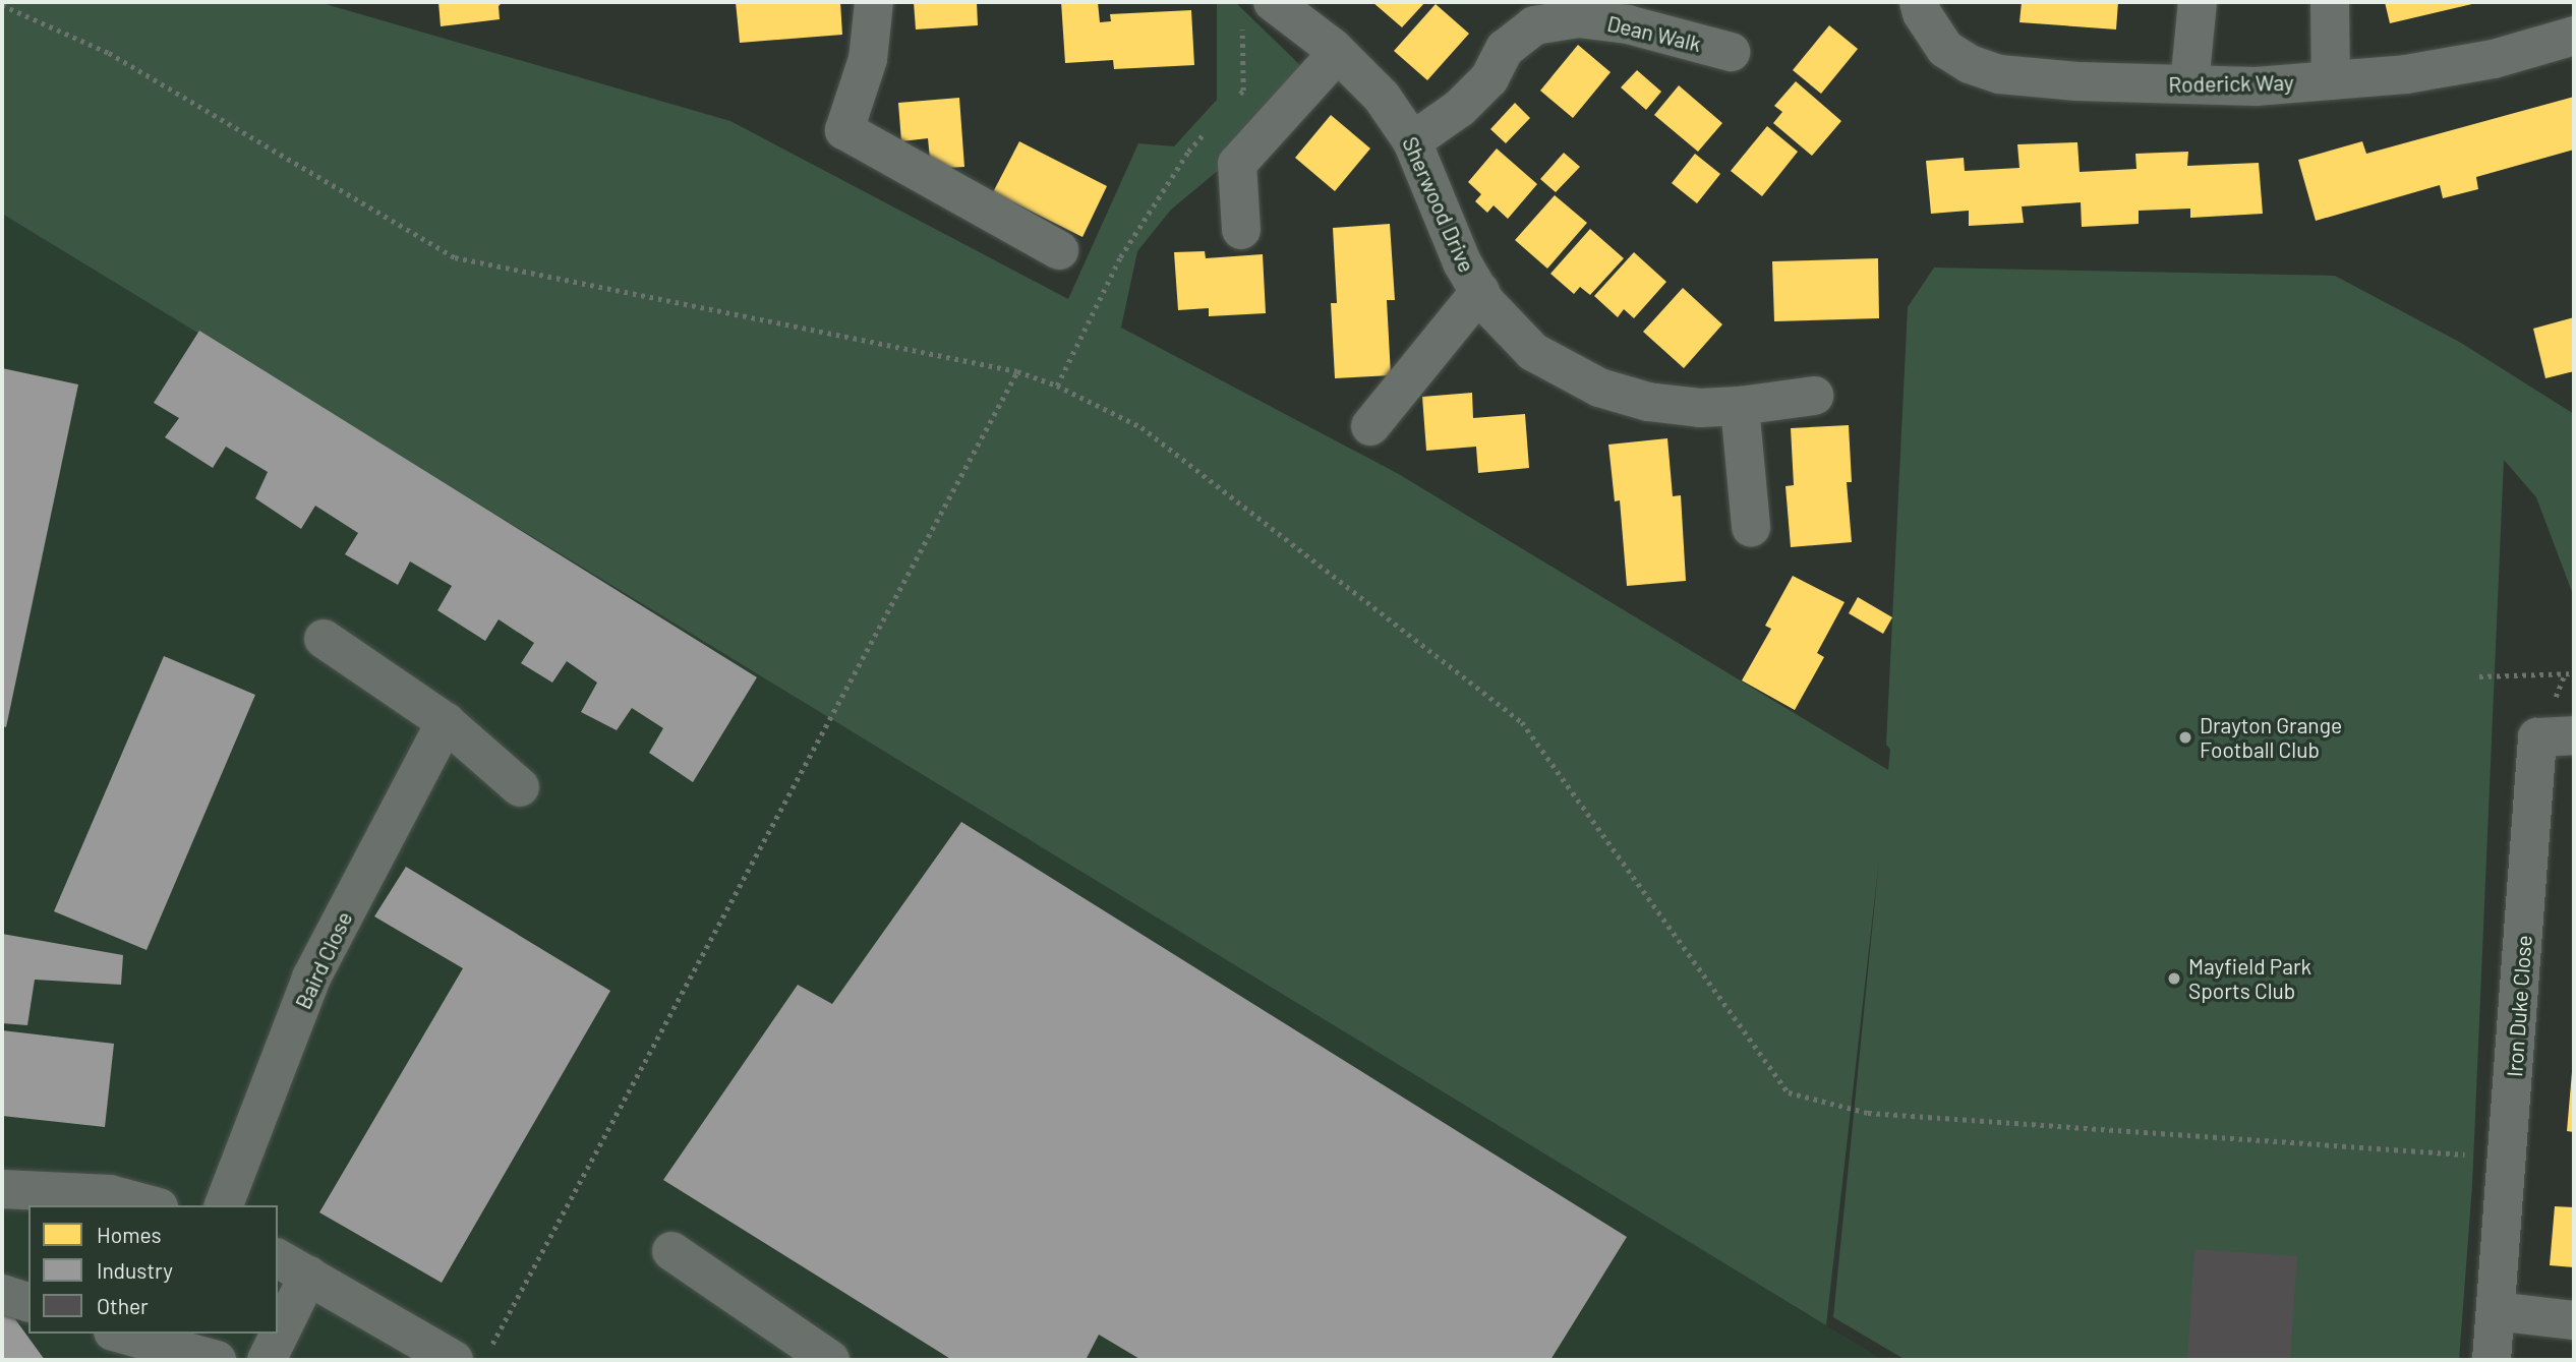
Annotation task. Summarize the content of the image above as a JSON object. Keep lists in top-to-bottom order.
{
  "streets": {
    "street": [
      "Dean Walk",
      "Roderick Way",
      "Sherwood Drive",
      "Baird Close",
      "Iron Duke Close"
    ]
  },
  "crossings": [
    ["Dean Walk", "Sherwood Drive"]
  ],
  "places": ["Drayton Grange Football Club", "Mayfield Park Sports Club"],
  "legend": ["Homes", "Industry", "Other"]
}
